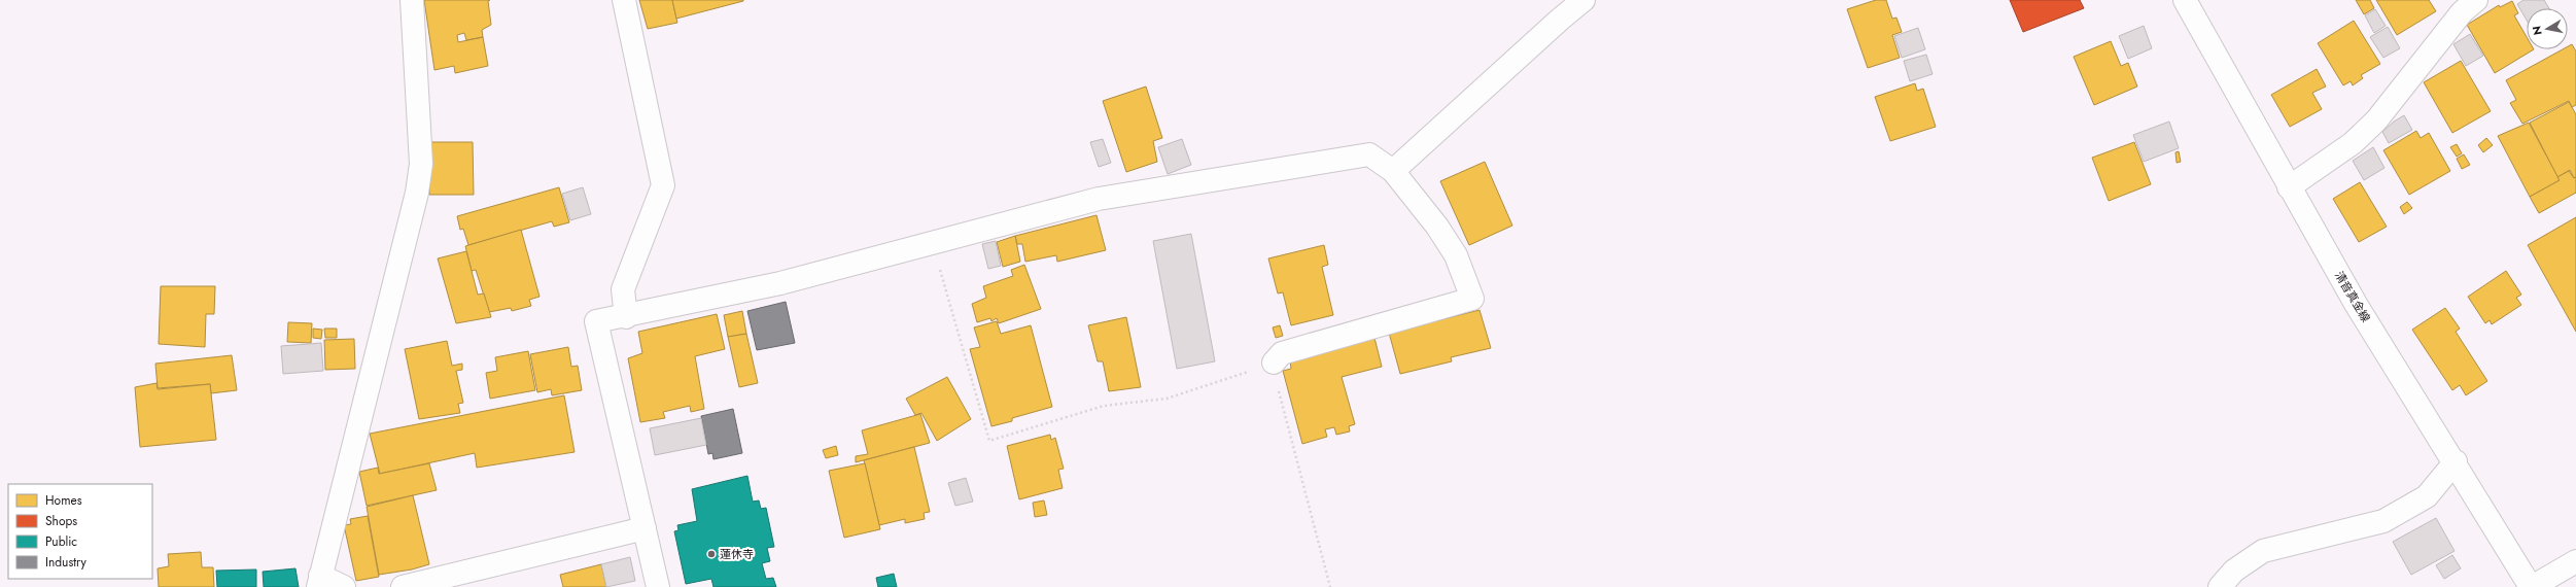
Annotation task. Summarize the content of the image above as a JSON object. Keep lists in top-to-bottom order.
{
  "streets": {
    "street": ["清音真金線"]
  },
  "places": ["蓮休寺"],
  "legend": [
    "Homes",
    "Shops",
    "Public",
    "Industry"
  ],
  "north": "left"
}
